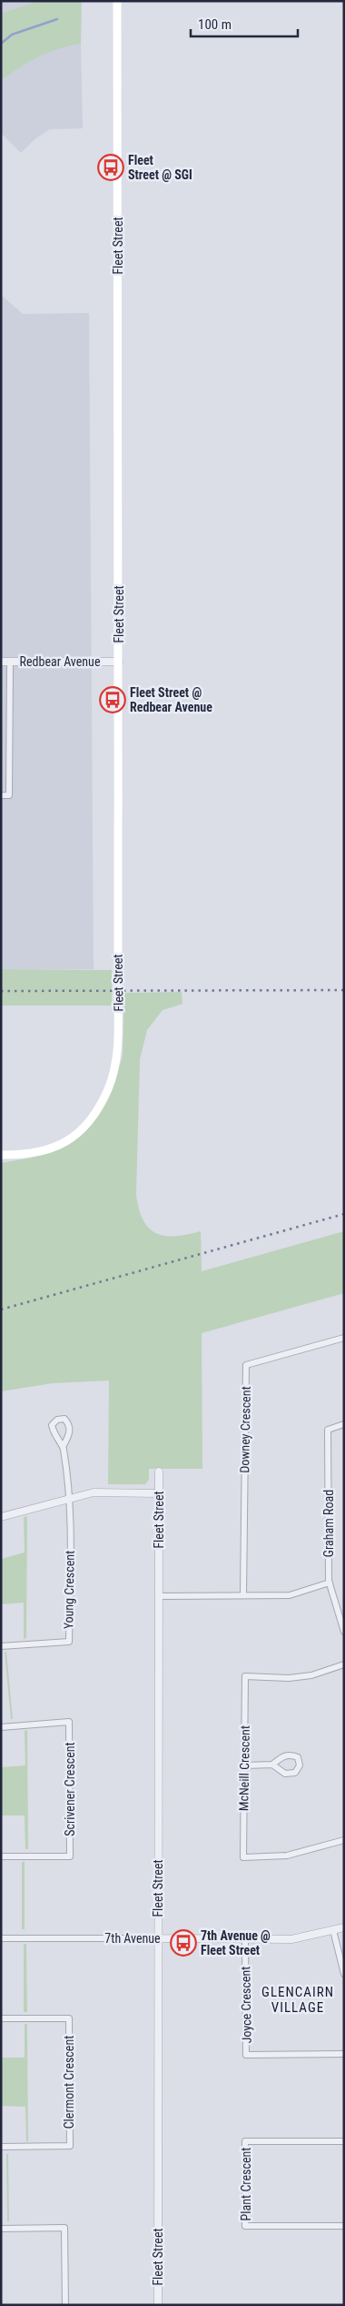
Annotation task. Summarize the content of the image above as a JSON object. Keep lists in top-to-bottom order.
{
  "streets": {
    "main road": ["Fleet Street"],
    "street": [
      "Redbear Avenue",
      "Downey Crescent",
      "Graham Road",
      "Young Crescent",
      "McNeill Crescent",
      "Scrivener Crescent",
      "7th Avenue",
      "Joyce Crescent",
      "Clermont Crescent",
      "Plant Crescent"
    ]
  },
  "crossings": [
    ["Fleet Street", "Redbear Avenue"],
    ["Fleet Street", "7th Avenue"],
    ["7th Avenue", "Joyce Crescent"]
  ],
  "districts": ["GLENCAIRN VILLAGE"],
  "places": {
    "bus stop": ["Fleet Street @ SGI", "Fleet Street @ Redbear Avenue", "7th Avenue @ Fleet Street"]
  },
  "scale_bar": "100 m"
}
